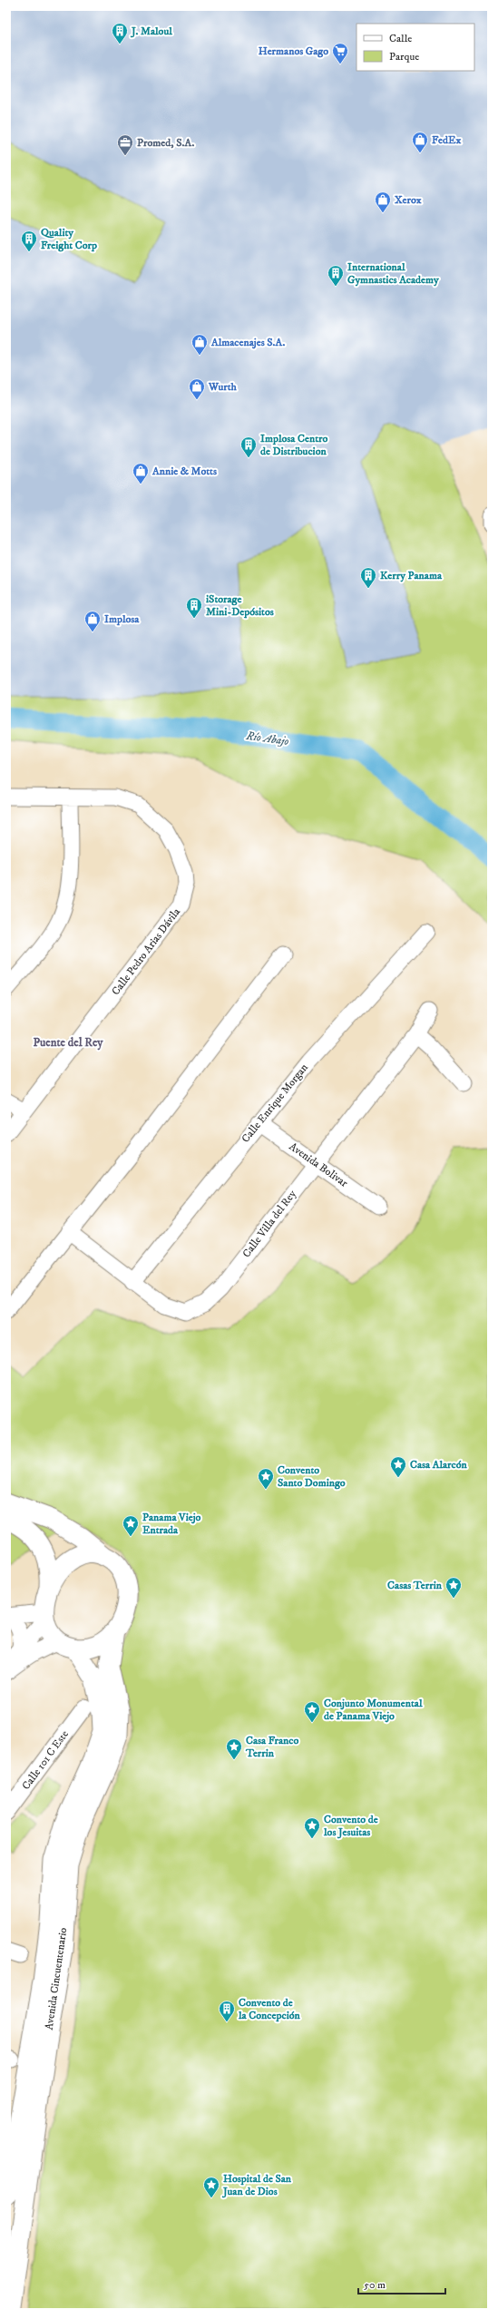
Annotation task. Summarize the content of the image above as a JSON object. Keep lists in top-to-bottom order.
{
  "streets": {
    "main road": ["Avenida Cincuentenario"],
    "street": [
      "Calle Pedro Arias Dávila",
      "Calle Enrique Morgan",
      "Avenida Bolivar",
      "Calle Villa del Rey",
      "Calle 101 C Este"
    ]
  },
  "crossings": [
    ["Calle Enrique Morgan", "Avenida Bolivar"],
    ["Calle Enrique Morgan", "Calle Villa del Rey"],
    ["Avenida Bolivar", "Calle Villa del Rey"]
  ],
  "districts": ["Puente del Rey"],
  "water": ["Río Abajo"],
  "places": {
    "building": [
      "J. Maloul",
      "Quality Freight Corp",
      "International Gymnastics Academy",
      "Implosa Centro de Distribucion",
      "Kerry Panama",
      "iStorage Mini-Depósitos",
      "Convento de la Concepción"
    ],
    "supermarket": ["Hermanos Gago"],
    "shop": [
      "FedEx",
      "Xerox",
      "Almacenajes S.A.",
      "Wurth",
      "Annie & Motts",
      "Implosa"
    ],
    "office": ["Promed, S.A."],
    "place": [
      "Casa Alarcón",
      "Convento Santo Domingo",
      "Panama Viejo Entrada",
      "Casas Terrin",
      "Conjunto Monumental de Panama Viejo",
      "Casa Franco Terrin",
      "Convento de los Jesuitas",
      "Hospital de San Juan de Dios"
    ]
  },
  "legend": ["Calle", "Parque"],
  "scale_bar": "50 m"
}
